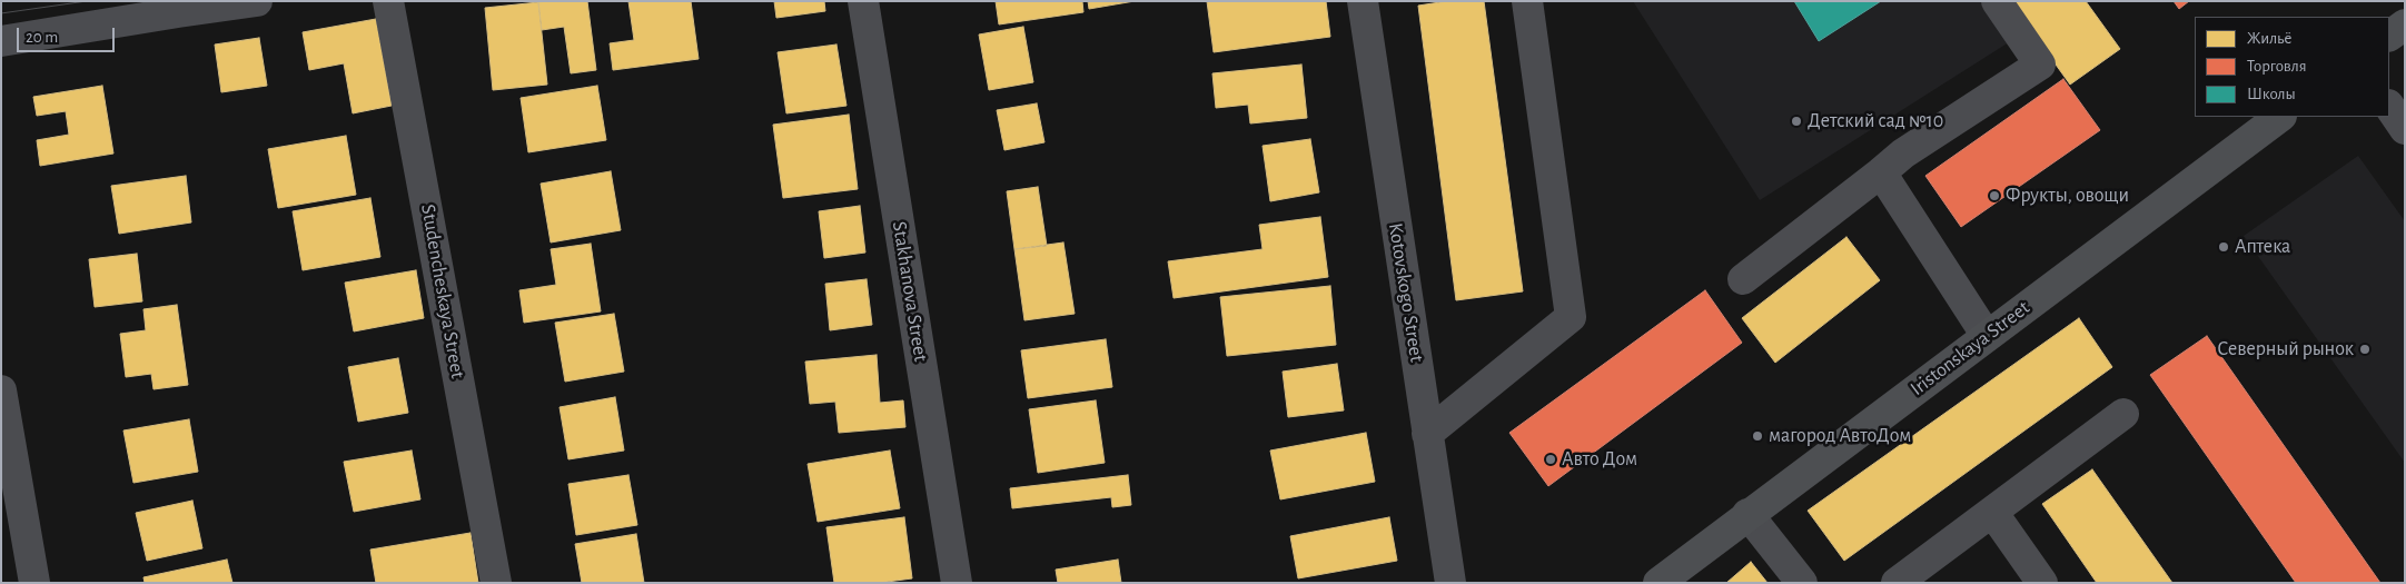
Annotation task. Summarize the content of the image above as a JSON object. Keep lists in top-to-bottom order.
{
  "streets": {
    "main road": ["Iristonskaya Street"],
    "street": ["Studencheskaya Street", "Stakhanova Street", "Kotovskogo Street"]
  },
  "places": [
    "Детский сад №10",
    "Фрукты, овощи",
    "Аптека",
    "Северный рынок",
    "магород АвтоДом",
    "Авто Дом"
  ],
  "legend": ["Жильё", "Торговля", "Школы"],
  "scale_bar": "20 m"
}
